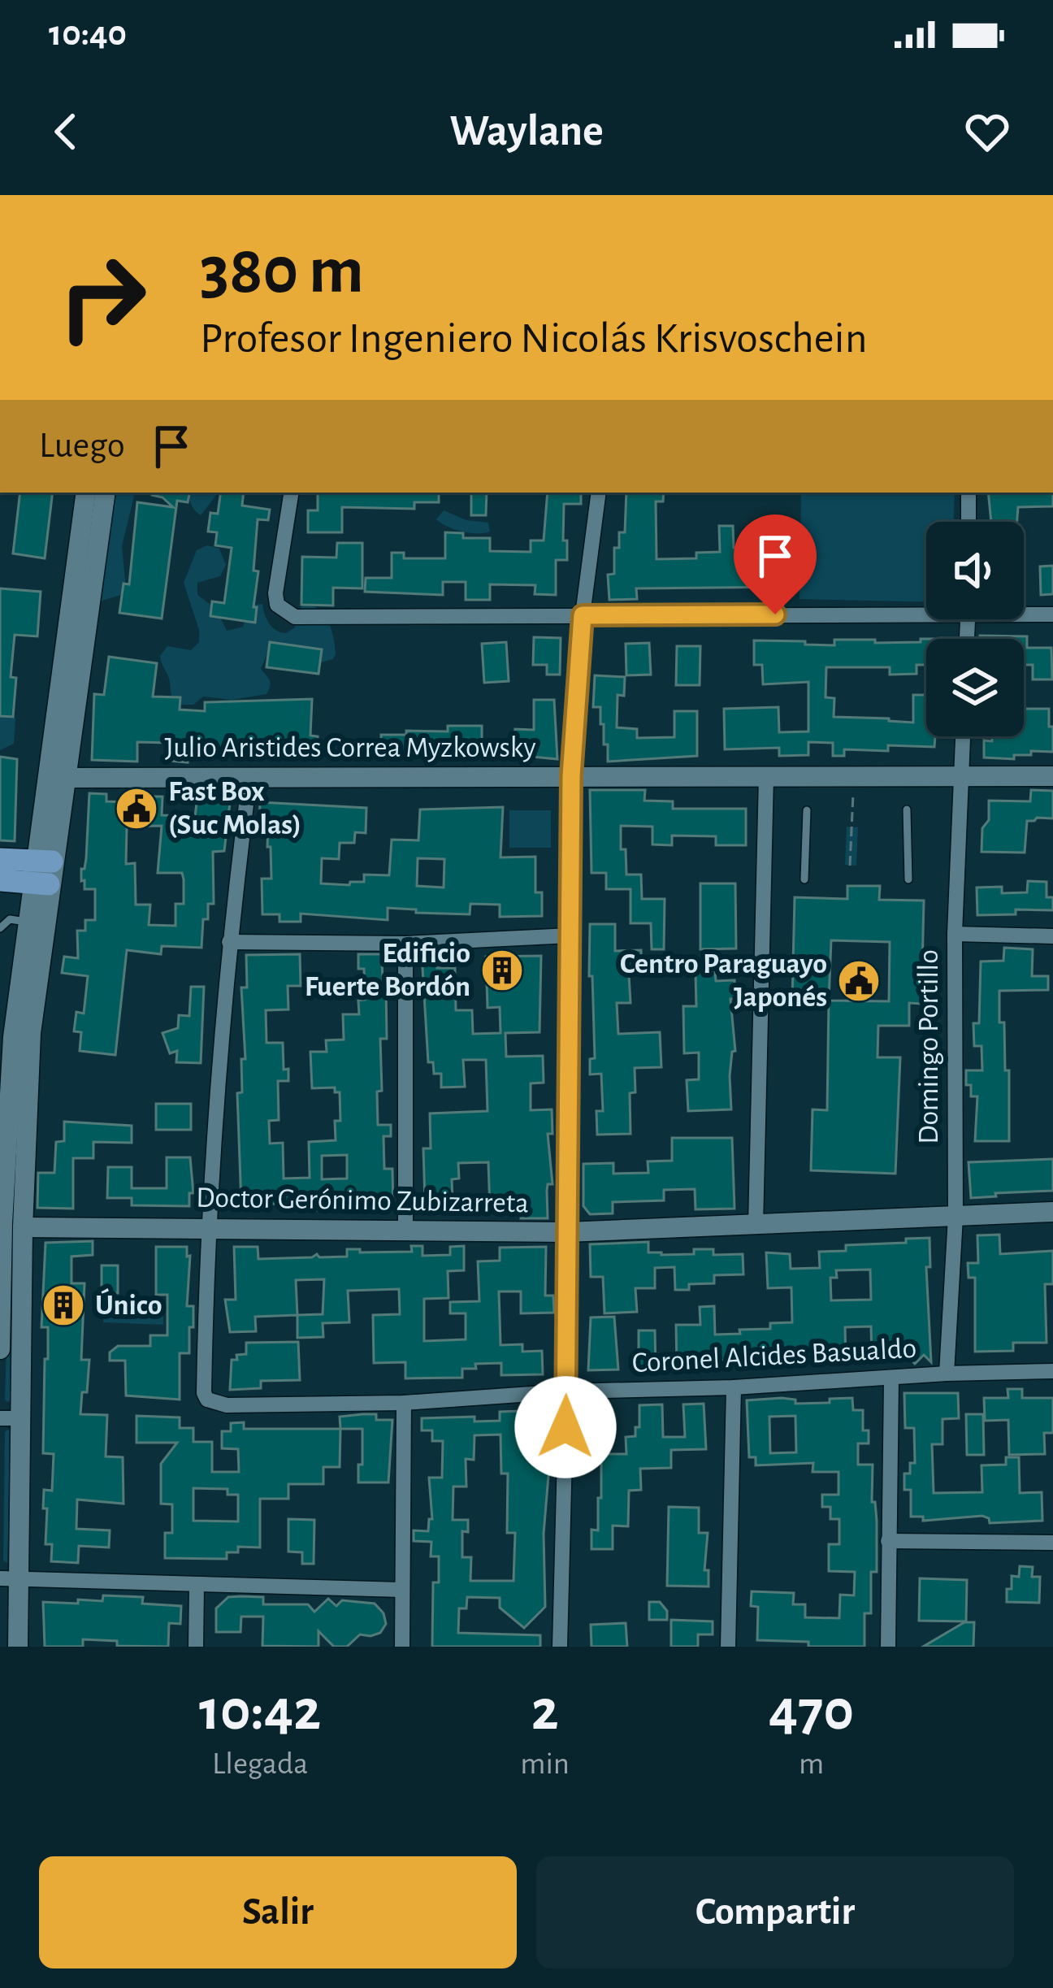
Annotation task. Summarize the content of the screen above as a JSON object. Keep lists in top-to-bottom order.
{
  "streets": {
    "main road": ["Julio Aristides Correa Myzkowsky", "Doctor Gerónimo Zubizarreta"],
    "street": ["Domingo Portillo", "Coronel Alcides Basualdo"]
  },
  "crossings": [
    ["Julio Aristides Correa Myzkowsky", "Domingo Portillo"],
    ["Domingo Portillo", "Doctor Gerónimo Zubizarreta"],
    ["Domingo Portillo", "Coronel Alcides Basualdo"],
    ["Doctor Gerónimo Zubizarreta", "Coronel Alcides Basualdo"]
  ],
  "places": {
    "public building": ["Fast Box (Suc Molas)", "Centro Paraguayo Japonés"],
    "building": ["Edificio Fuerte Bordón", "Único"]
  },
  "page": {
    "status": "10:40",
    "header": "Waylane",
    "turn": ["380 m", "Profesor Ingeniero Nicolás Krisvoschein"],
    "then": "Luego",
    "eta": [
      "10:42",
      "Llegada",
      "2",
      "min",
      "470",
      "m"
    ],
    "buttons": ["Salir", "Compartir"]
  }
}
